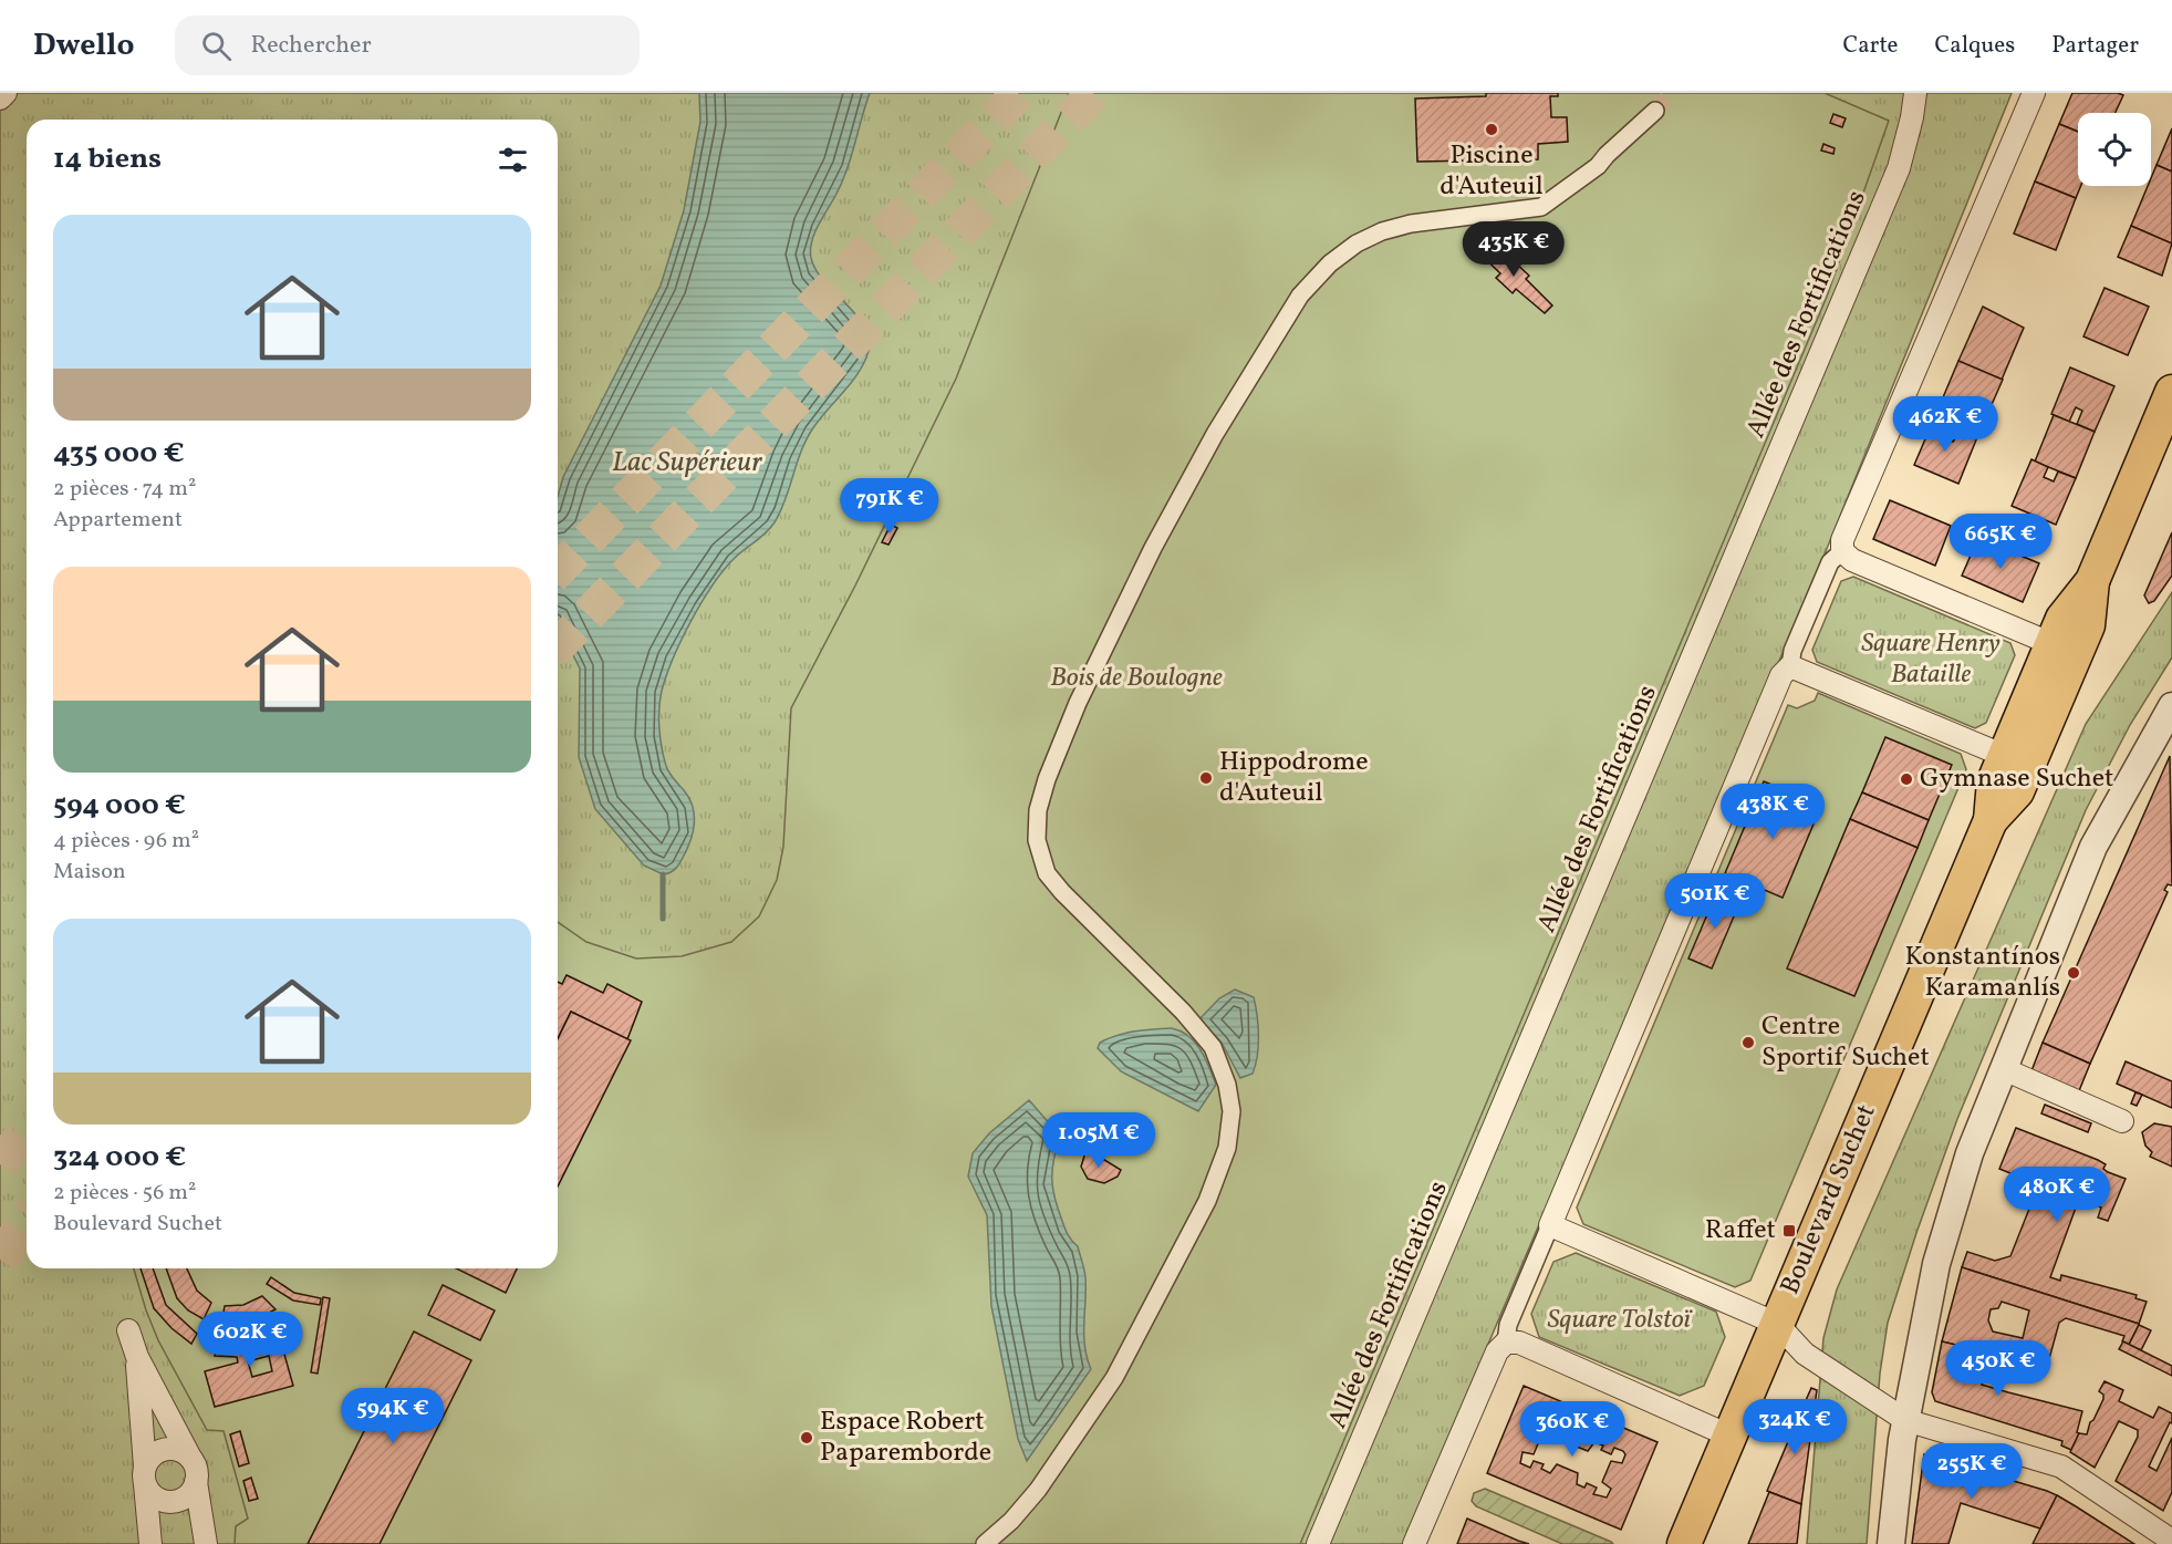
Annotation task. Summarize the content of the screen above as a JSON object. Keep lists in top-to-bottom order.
{
  "streets": {
    "main road": ["Boulevard Suchet"],
    "street": ["Allée des Fortifications"]
  },
  "water": ["Lac Supérieur"],
  "parks": ["Square Henry Bataille", "Bois de Boulogne", "Square Tolstoï"],
  "places": {
    "other": [
      "Piscine d'Auteuil",
      "Hippodrome d'Auteuil",
      "Gymnase Suchet",
      "Konstantínos Karamanlís",
      "Centre Sportif Suchet",
      "Espace Robert Paparemborde"
    ],
    "transit": ["Raffet"]
  },
  "page": {
    "header": "Dwello",
    "search": "Rechercher",
    "nav": ["Carte", "Calques", "Partager"],
    "heading": "14 biens",
    "list": [
      {
        "name": "435 000 €",
        "note": "2 pièces · 74 m² · Appartement"
      },
      {
        "name": "594 000 €",
        "note": "4 pièces · 96 m² · Maison"
      },
      {
        "name": "324 000 €",
        "note": "2 pièces · 56 m² · Boulevard Suchet"
      }
    ],
    "price": [
      "435K €",
      "462K €",
      "791K €",
      "665K €",
      "438K €",
      "501K €",
      "1.05M €",
      "480K €",
      "602K €",
      "450K €",
      "594K €",
      "324K €",
      "360K €",
      "255K €"
    ]
  }
}
